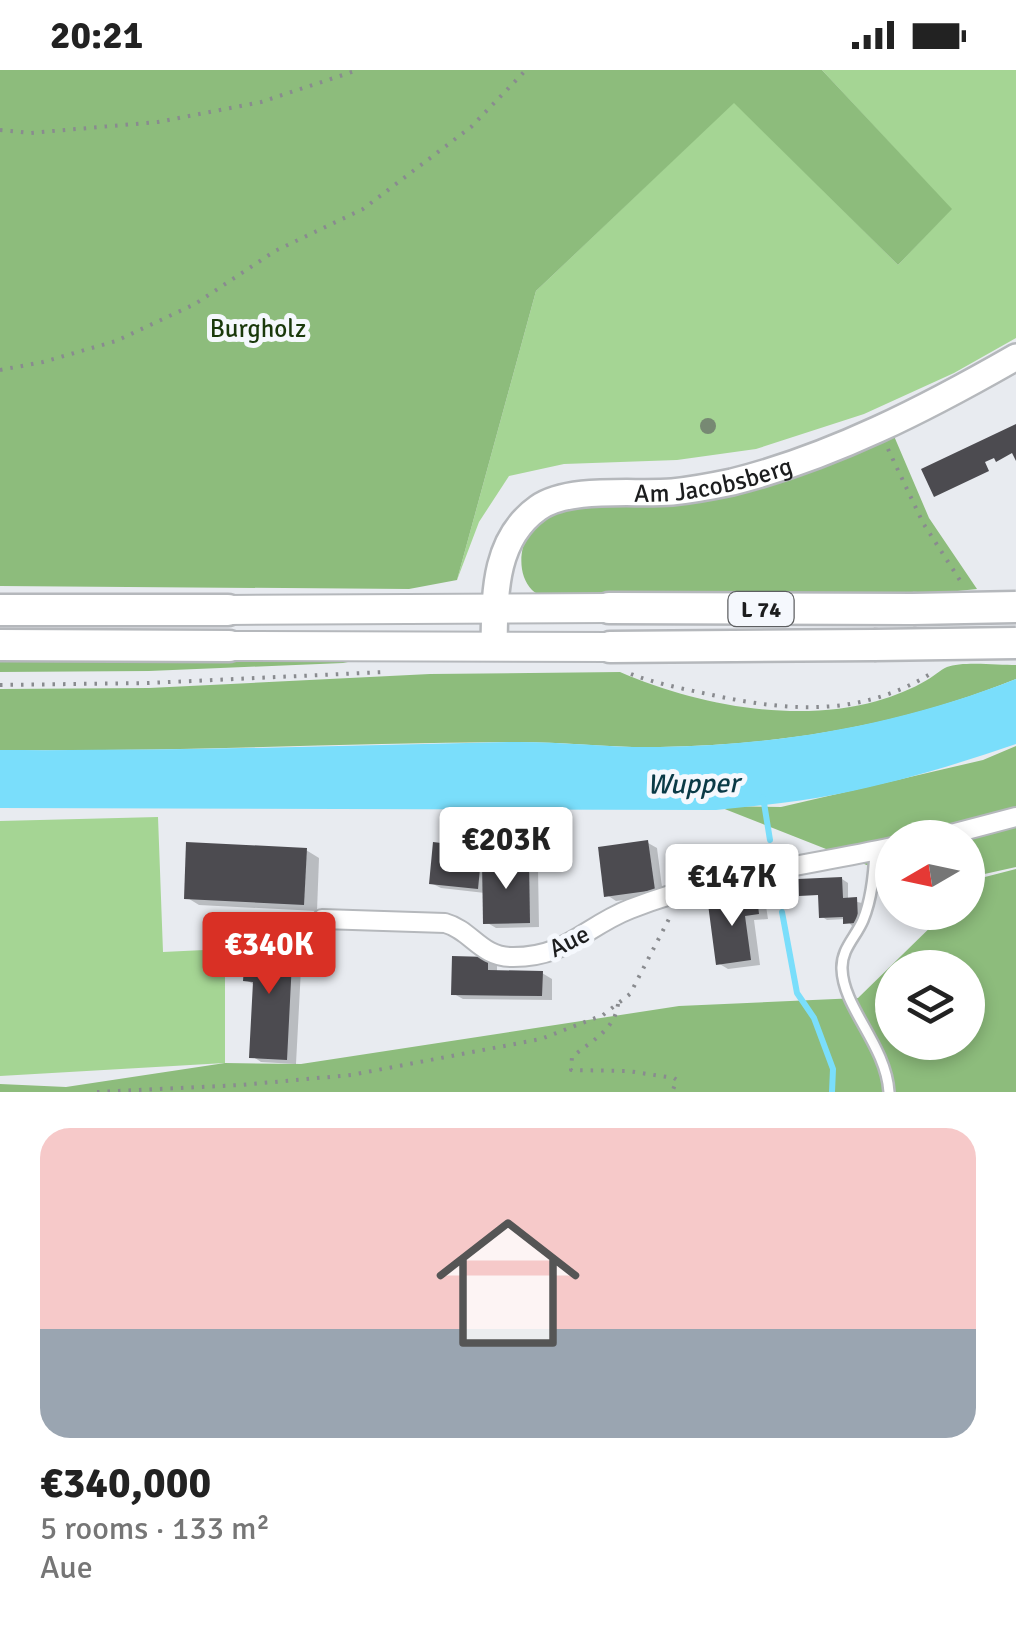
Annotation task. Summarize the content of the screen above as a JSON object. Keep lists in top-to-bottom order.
{
  "streets": {
    "highway": ["L 74"],
    "main road": ["Am Jacobsberg"],
    "street": ["Aue"]
  },
  "crossings": [
    ["Am Jacobsberg", "L 74"]
  ],
  "water": ["Wupper"],
  "parks": ["Burgholz"],
  "north": "left",
  "page": {
    "status": "20:21",
    "price": ["€203K", "€147K", "€340K"],
    "list": [
      {
        "name": "€340,000",
        "note": "5 rooms · 133 m² · Aue"
      }
    ]
  }
}
